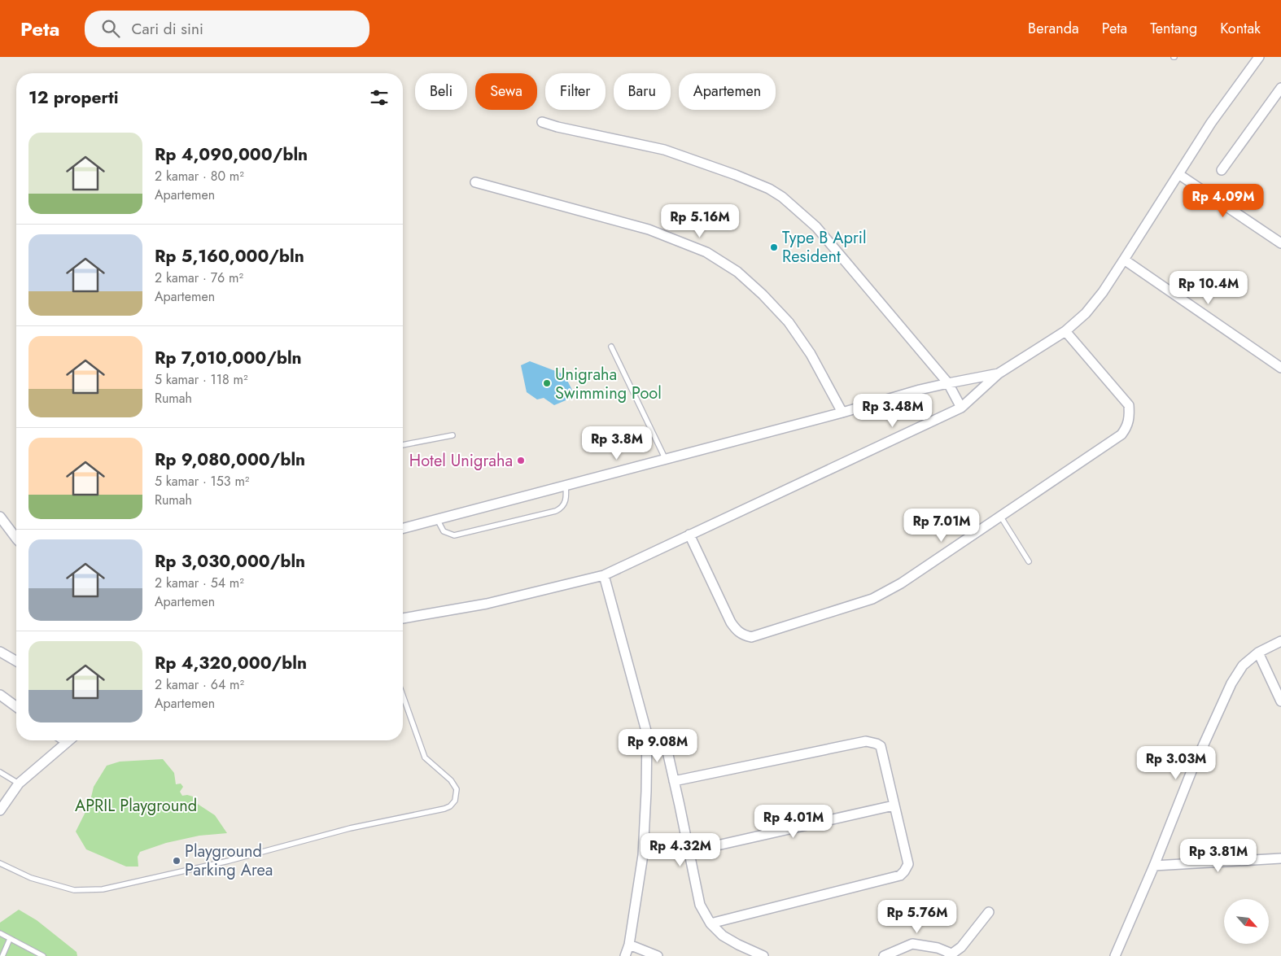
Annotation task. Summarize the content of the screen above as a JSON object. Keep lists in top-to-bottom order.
{
  "parks": ["APRIL Playground"],
  "places": [
    "Type B April Resident",
    "Unigraha Swimming Pool",
    "Hotel Unigraha",
    "Playground Parking Area"
  ],
  "north": "bottom right",
  "page": {
    "header": "Peta",
    "search": "Cari di sini",
    "nav": [
      "Beranda",
      "Peta",
      "Tentang",
      "Kontak"
    ],
    "chip": [
      "Beli",
      "Sewa",
      "Filter",
      "Baru",
      "Apartemen"
    ],
    "heading": "12 properti",
    "list": [
      {
        "name": "Rp 4,090,000/bln",
        "note": "2 kamar · 80 m² · Apartemen"
      },
      {
        "name": "Rp 5,160,000/bln",
        "note": "2 kamar · 76 m² · Apartemen"
      },
      {
        "name": "Rp 7,010,000/bln",
        "note": "5 kamar · 118 m² · Rumah"
      },
      {
        "name": "Rp 9,080,000/bln",
        "note": "5 kamar · 153 m² · Rumah"
      },
      {
        "name": "Rp 3,030,000/bln",
        "note": "2 kamar · 54 m² · Apartemen"
      },
      {
        "name": "Rp 4,320,000/bln",
        "note": "2 kamar · 64 m² · Apartemen"
      }
    ],
    "price": [
      "Rp 4.09M",
      "Rp 5.16M",
      "Rp 10.4M",
      "Rp 3.48M",
      "Rp 3.8M",
      "Rp 7.01M",
      "Rp 9.08M",
      "Rp 3.03M",
      "Rp 4.01M",
      "Rp 4.32M",
      "Rp 3.81M",
      "Rp 5.76M"
    ]
  }
}
